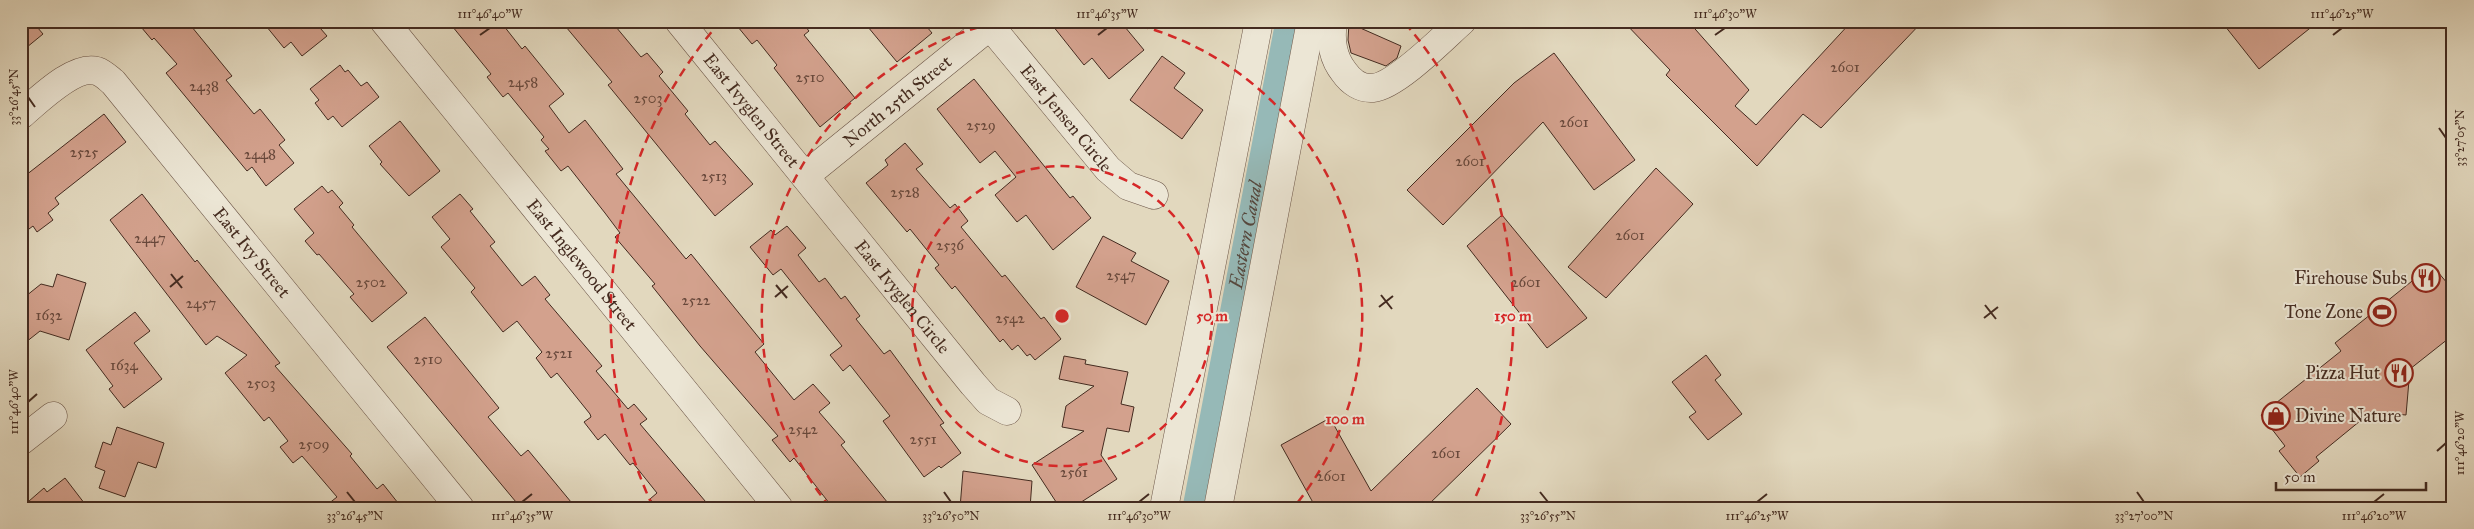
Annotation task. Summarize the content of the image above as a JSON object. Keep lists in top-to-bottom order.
{
  "streets": {
    "street": [
      "North 25th Street",
      "East Ivyglen Street",
      "East Jensen Circle",
      "East Ivy Street",
      "East Inglewood Street",
      "East Ivyglen Circle"
    ]
  },
  "crossings": [
    ["North 25th Street", "East Ivyglen Street"],
    ["North 25th Street", "East Jensen Circle"],
    ["North 25th Street", "East Ivyglen Circle"],
    ["East Ivyglen Street", "East Ivyglen Circle"]
  ],
  "water": ["Eastern Canal"],
  "places": {
    "restaurant": ["Firehouse Subs", "Pizza Hut"],
    "sports": ["Tone Zone"],
    "shop": ["Divine Nature"]
  },
  "house_numbers": [
    "2601",
    "2510",
    "2458",
    "2438",
    "2503",
    "2601",
    "2529",
    "2525",
    "2448",
    "2601",
    "2513",
    "2528",
    "2601",
    "2447",
    "2536",
    "2547",
    "2502",
    "2601",
    "2522",
    "2457",
    "1632",
    "2542",
    "2521",
    "2510",
    "1634",
    "2503",
    "2542",
    "2551",
    "2509",
    "2601",
    "2561",
    "2601"
  ],
  "scale_bar": "50 m",
  "coordinates": [
    "111°46'40\"W",
    "111°46'35\"W",
    "111°46'30\"W",
    "111°46'25\"W",
    "33°26'45\"N",
    "33°27'05\"N",
    "111°46'20\"W",
    "33°26'50\"N",
    "33°26'55\"N",
    "33°27'00\"N"
  ],
  "rings": ["50 m", "150 m", "100 m"]
}
